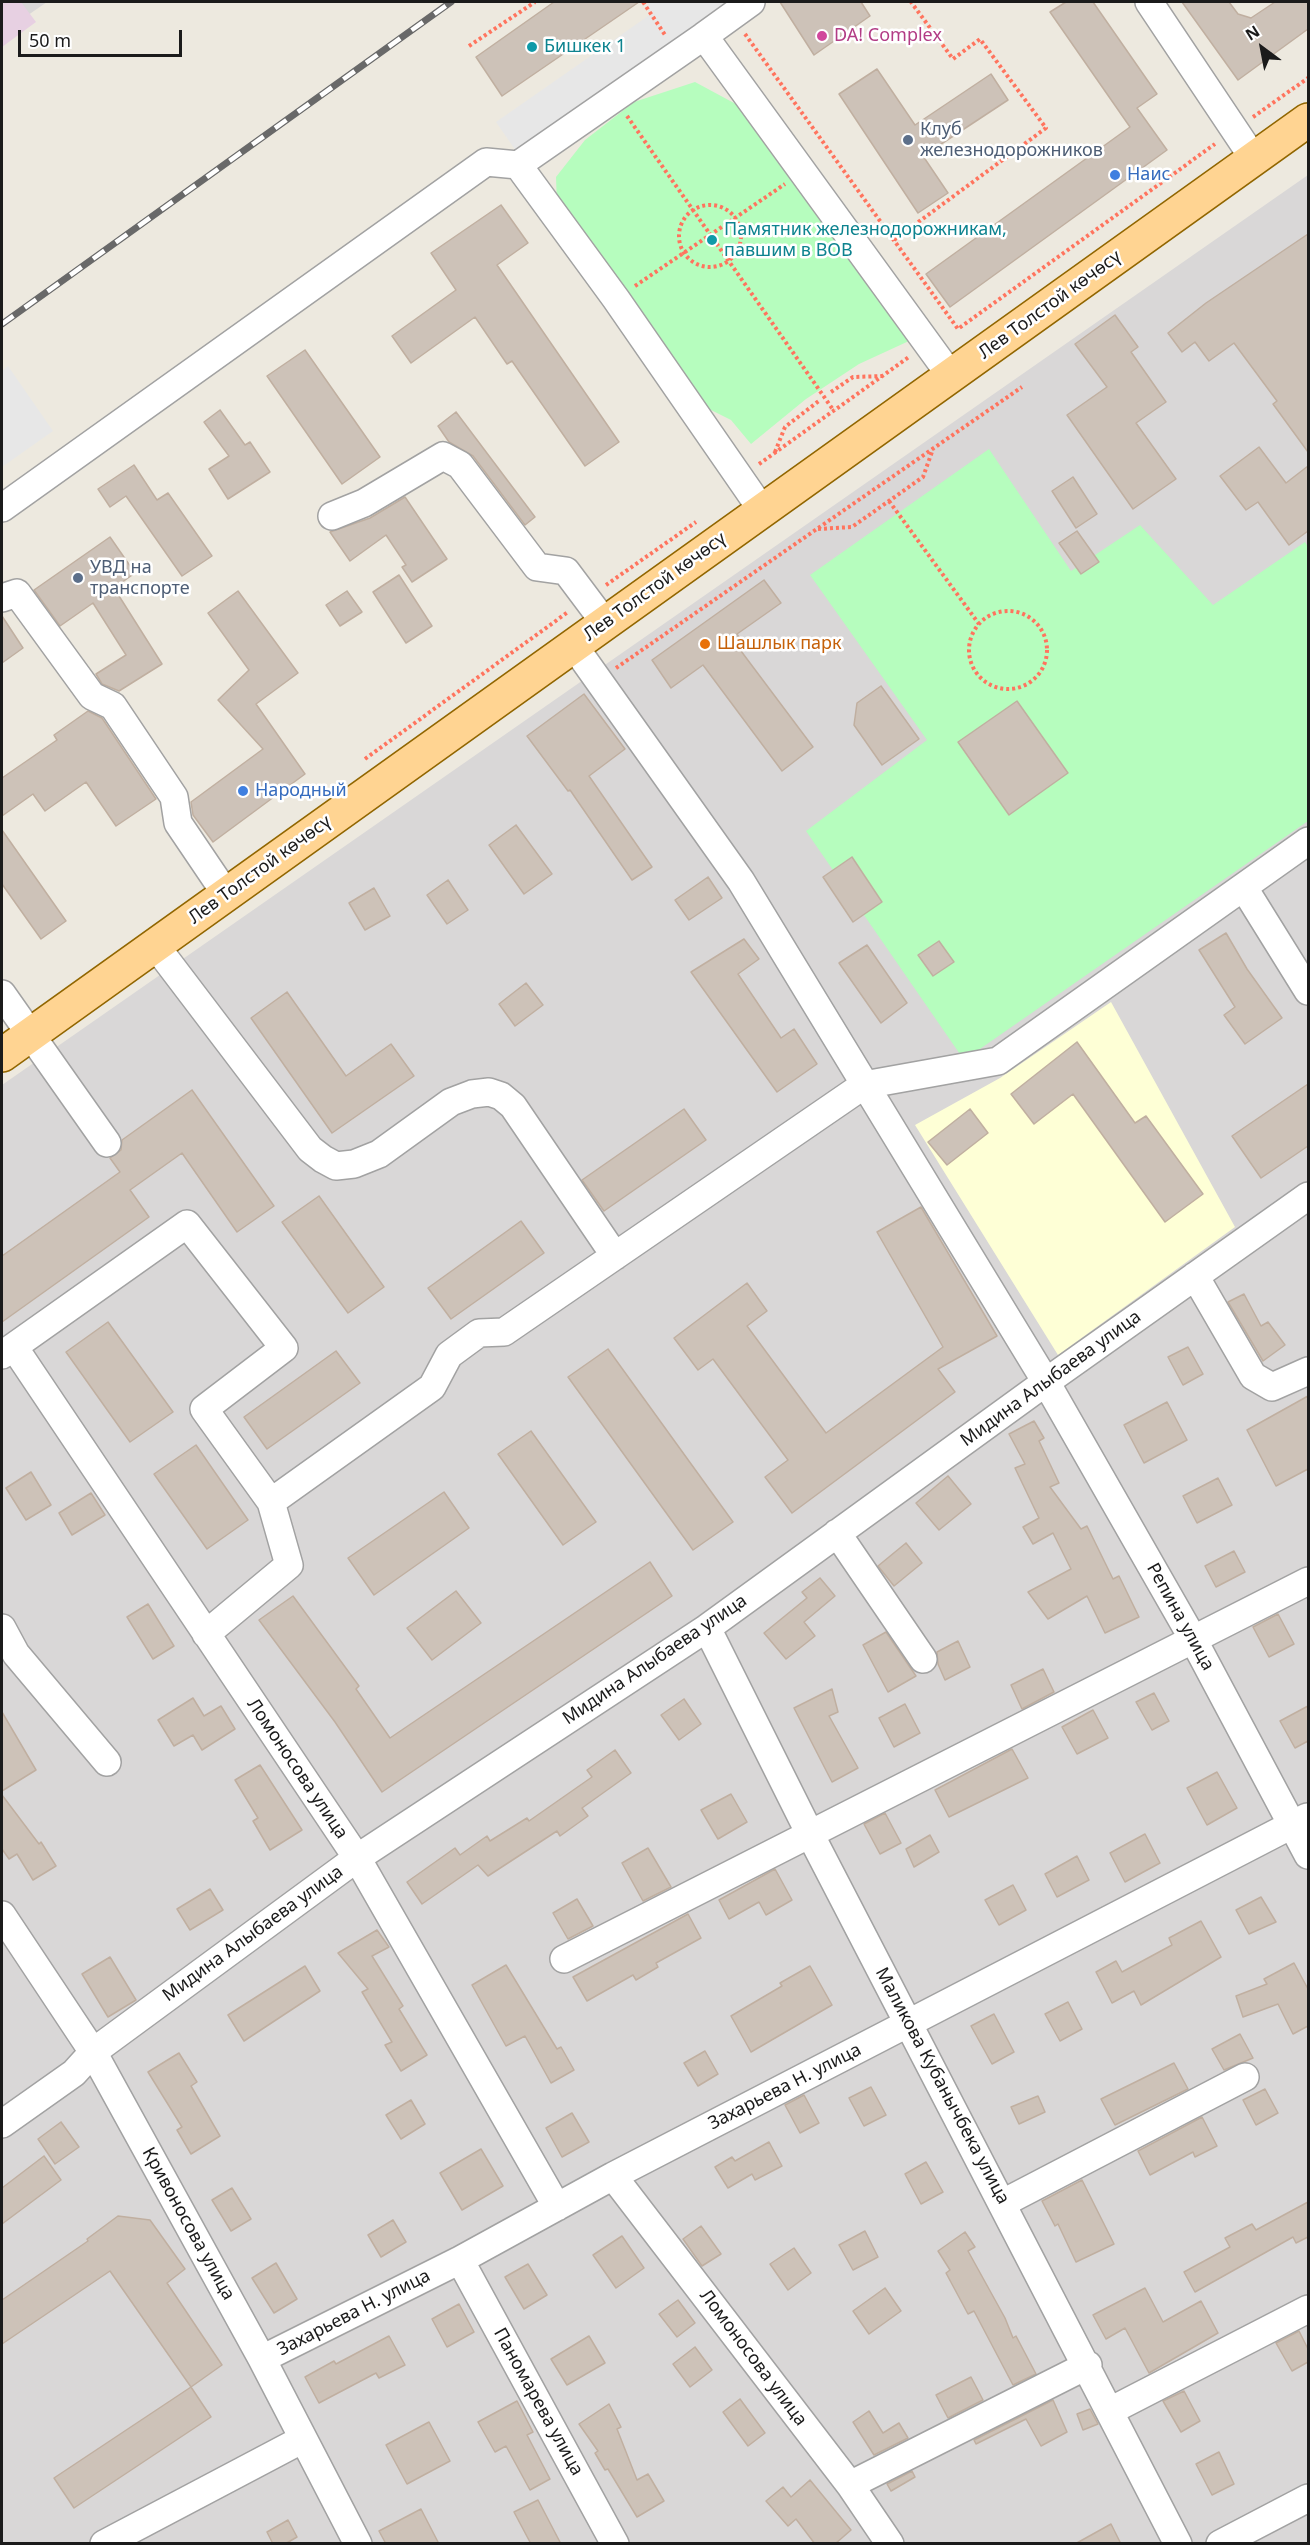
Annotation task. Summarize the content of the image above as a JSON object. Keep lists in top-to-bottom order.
{
  "streets": {
    "main road": ["Лев Толстой көчөсү"],
    "street": [
      "Мидина Алыбаева улица",
      "Репина улица",
      "Ломоносова улица",
      "Маликова Кубанычбека улица",
      "Захарьева Н. улица",
      "Кривоносова улица",
      "Паномарева улица"
    ]
  },
  "crossings": [
    ["Лев Толстой көчөсү", "Репина улица"],
    ["Мидина Алыбаева улица", "Репина улица"],
    ["Мидина Алыбаева улица", "Ломоносова улица"],
    ["Мидина Алыбаева улица", "Маликова Кубанычбека улица"],
    ["Мидина Алыбаева улица", "Кривоносова улица"],
    ["Репина улица", "Захарьева Н. улица"],
    ["Ломоносова улица", "Захарьева Н. улица"],
    ["Маликова Кубанычбека улица", "Захарьева Н. улица"],
    ["Захарьева Н. улица", "Кривоносова улица"],
    ["Захарьева Н. улица", "Паномарева улица"]
  ],
  "places": [
    "DA! Complex",
    "Бишкек 1",
    "Клуб железнодорожников",
    "Наис",
    "Памятник железнодорожникам, павшим в ВОВ",
    "УВД на транспорте",
    "Шашлык парк",
    "Народный"
  ],
  "scale_bar": "50 m",
  "north": "top left"
}
